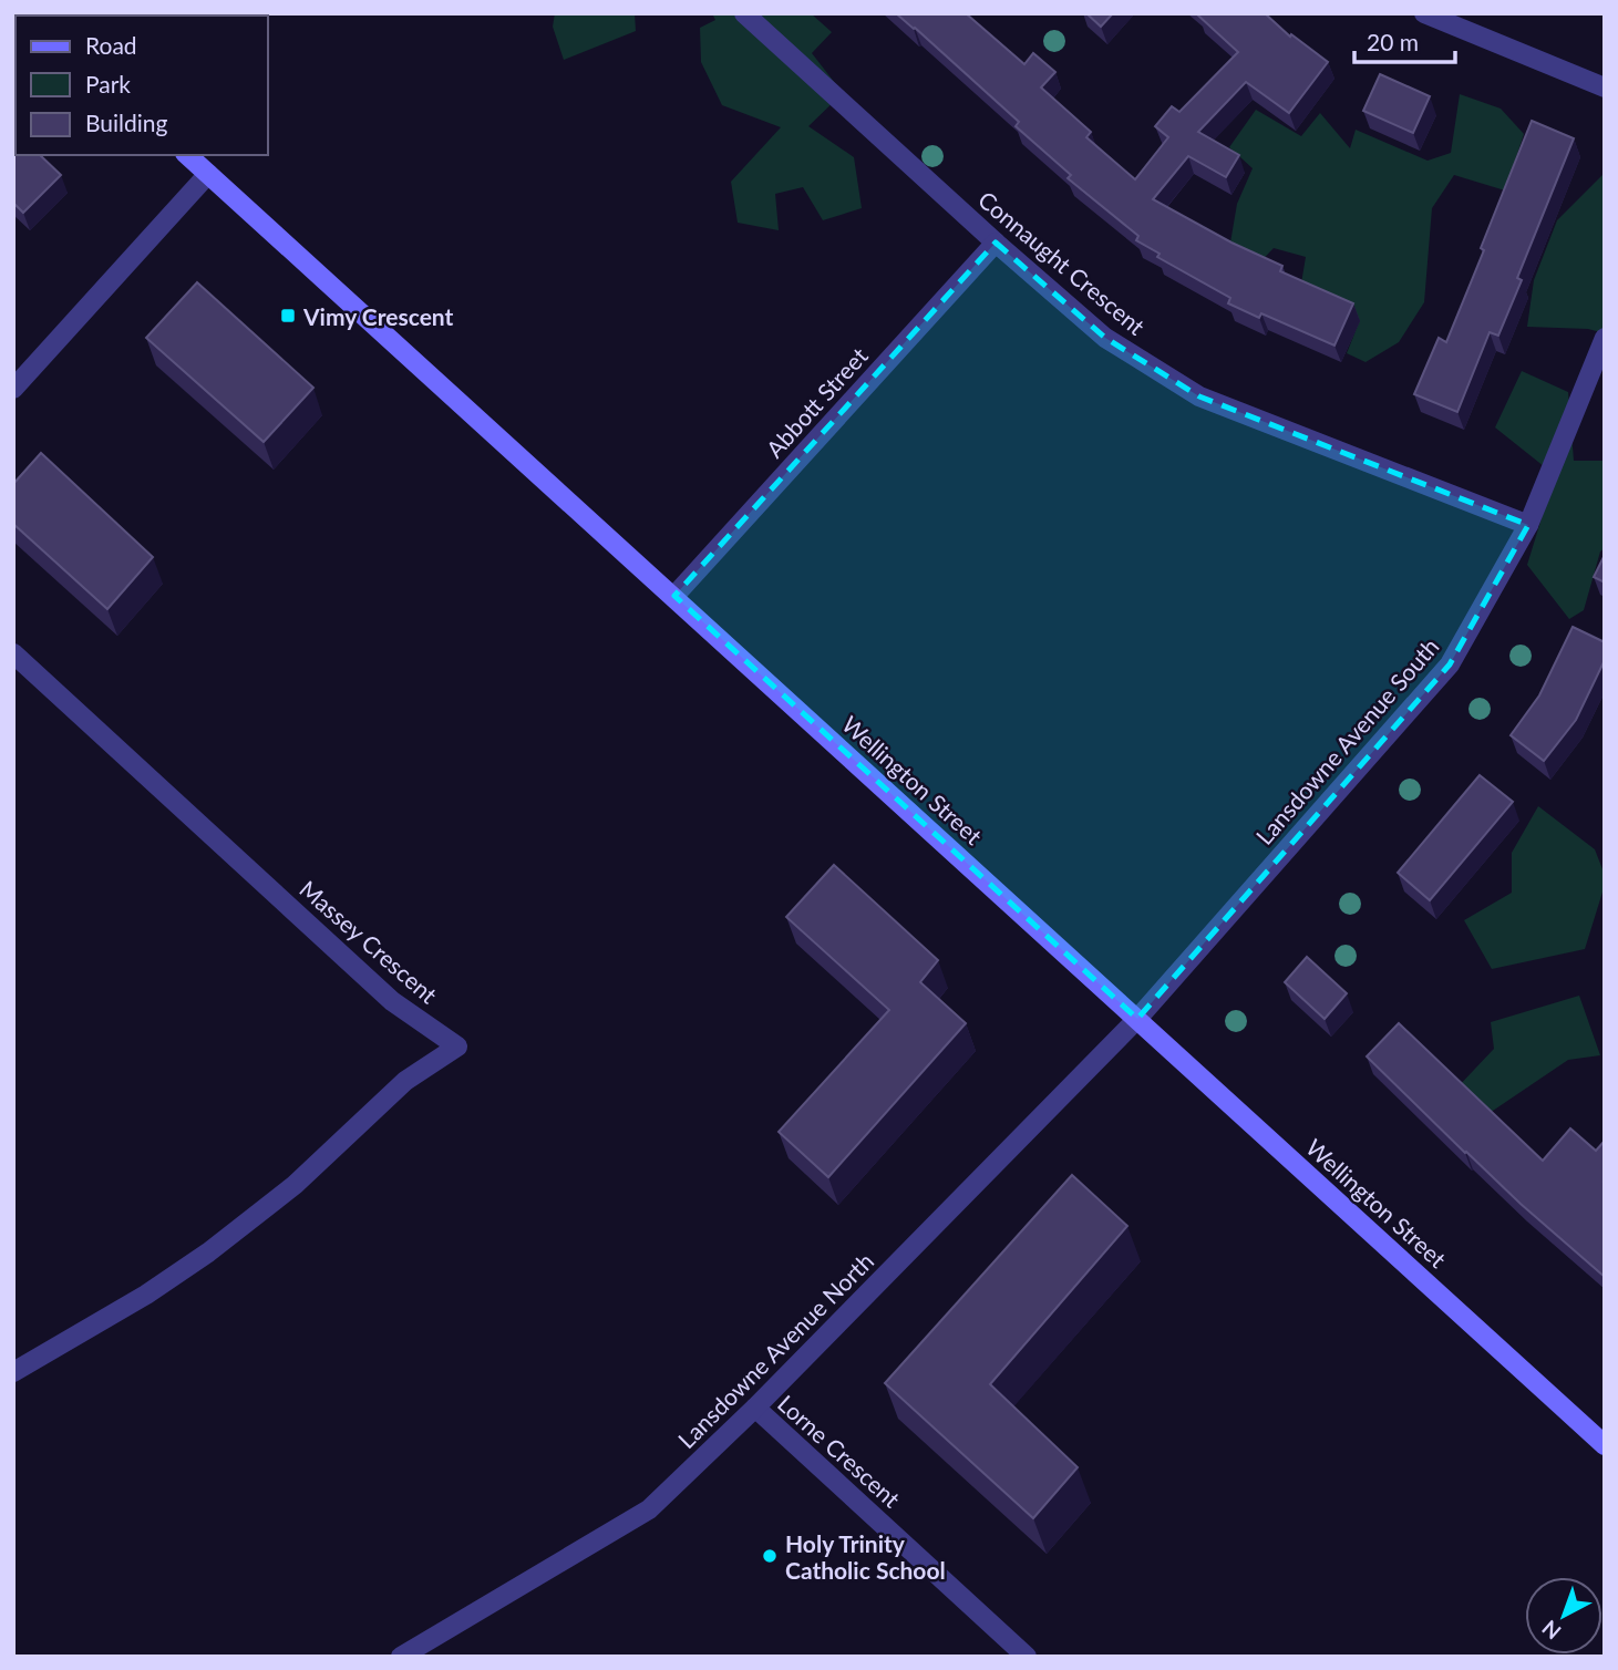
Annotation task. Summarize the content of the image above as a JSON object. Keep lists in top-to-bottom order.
{
  "streets": {
    "main road": ["Wellington Street"],
    "street": [
      "Connaught Crescent",
      "Abbott Street",
      "Lansdowne Avenue South",
      "Massey Crescent",
      "Lansdowne Avenue North",
      "Lorne Crescent"
    ]
  },
  "crossings": [
    ["Connaught Crescent", "Abbott Street"],
    ["Connaught Crescent", "Lansdowne Avenue South"],
    ["Abbott Street", "Wellington Street"],
    ["Lansdowne Avenue South", "Wellington Street"],
    ["Lansdowne Avenue South", "Lansdowne Avenue North"],
    ["Wellington Street", "Lansdowne Avenue North"],
    ["Lansdowne Avenue North", "Lorne Crescent"]
  ],
  "places": {
    "transit": ["Vimy Crescent"],
    "other": ["Holy Trinity Catholic School"]
  },
  "legend": ["Road", "Park", "Building"],
  "scale_bar": "20 m",
  "north": "bottom left"
}
